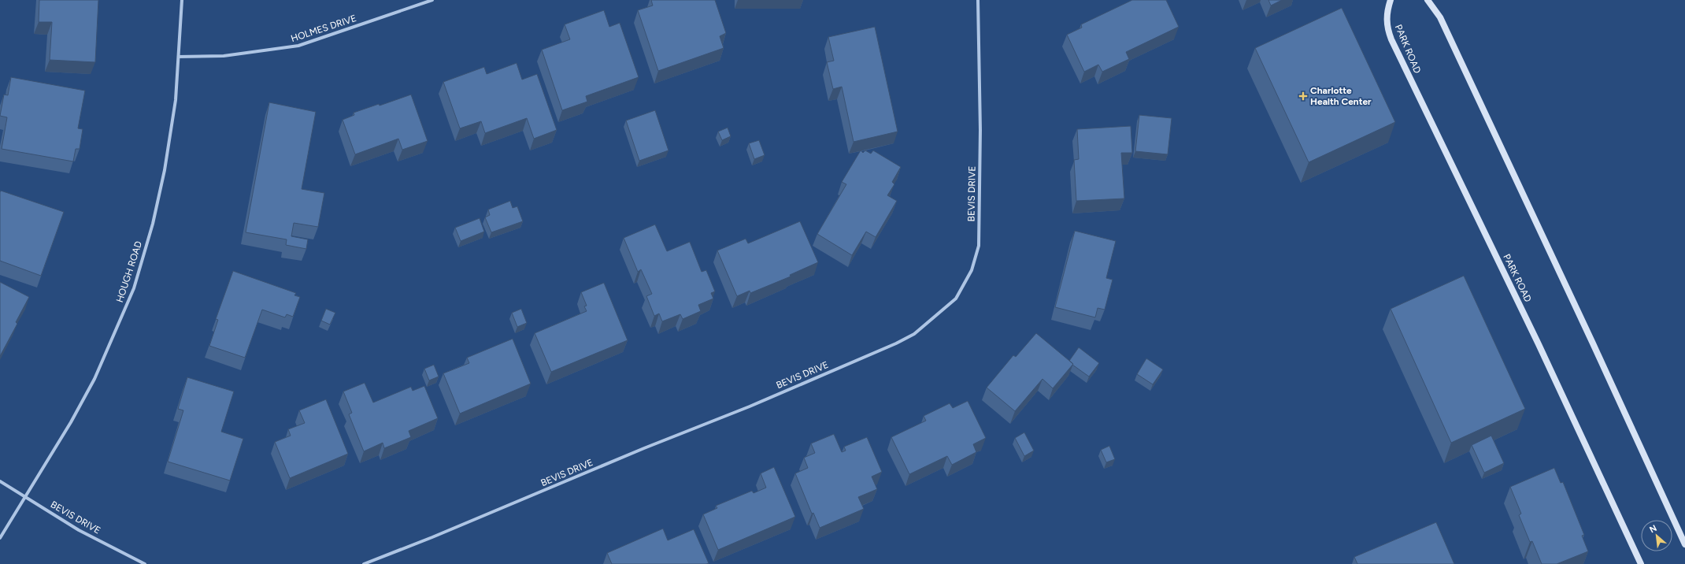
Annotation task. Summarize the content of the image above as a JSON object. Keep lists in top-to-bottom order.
{
  "streets": {
    "main road": ["PARK ROAD"],
    "street": ["HOLMES DRIVE", "BEVIS DRIVE", "HOUGH ROAD"]
  },
  "crossings": [
    ["HOLMES DRIVE", "HOUGH ROAD"],
    ["BEVIS DRIVE", "HOUGH ROAD"]
  ],
  "places": {
    "health": ["Charlotte Health Center"]
  },
  "north": "top left"
}
